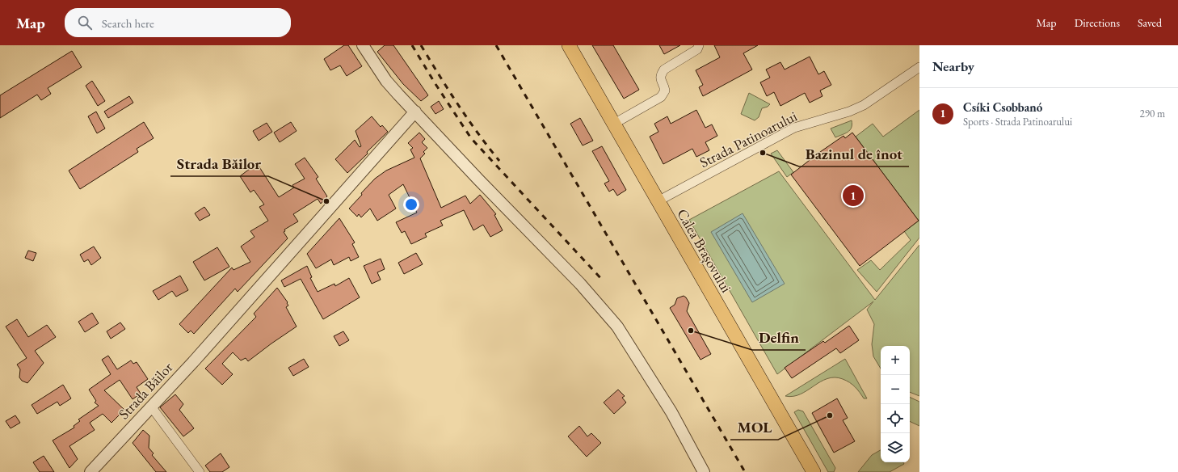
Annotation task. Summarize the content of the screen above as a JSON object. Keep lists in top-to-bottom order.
{
  "streets": {
    "main road": ["Calea Brașovului"],
    "street": ["Strada Patinoarului", "Strada Băilor"]
  },
  "crossings": [
    ["Strada Patinoarului", "Calea Brașovului"]
  ],
  "places": [
    "Bazinul de înot",
    "Strada Băilor",
    "Delfin",
    "MOL"
  ],
  "page": {
    "header": "Map",
    "search": "Search here",
    "nav": ["Map", "Directions", "Saved"],
    "heading": "Nearby",
    "list": [
      {
        "mark": "1",
        "name": "Csíki Csobbanó",
        "note": "Sports · Strada Patinoarului",
        "value": "290 m"
      }
    ],
    "pins": "1",
    "map_buttons": ["+", "−"]
  }
}
